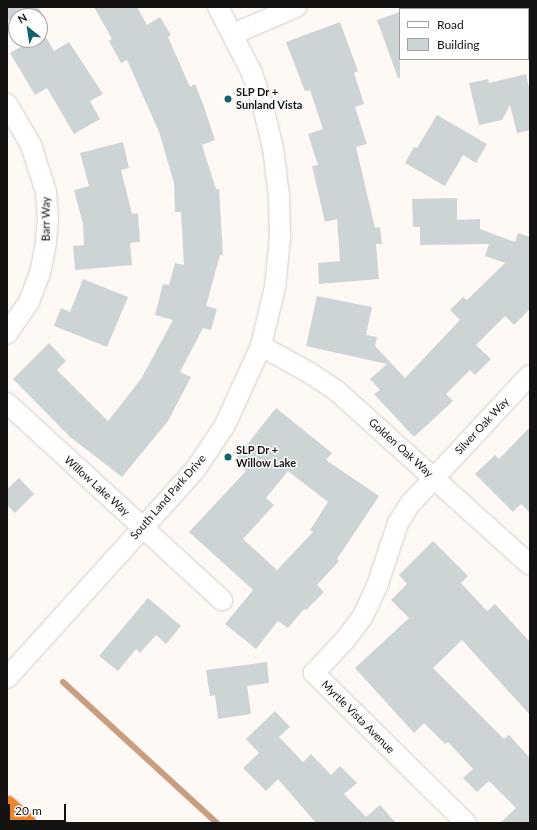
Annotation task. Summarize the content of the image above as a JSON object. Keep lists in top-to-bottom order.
{
  "streets": {
    "street": [
      "Barr Way",
      "Silver Oak Way",
      "Golden Oak Way",
      "Willow Lake Way",
      "South Land Park Drive",
      "Myrtle Vista Avenue"
    ]
  },
  "crossings": [
    ["Silver Oak Way", "Golden Oak Way"],
    ["Silver Oak Way", "Myrtle Vista Avenue"],
    ["Golden Oak Way", "South Land Park Drive"],
    ["Golden Oak Way", "Myrtle Vista Avenue"],
    ["Willow Lake Way", "South Land Park Drive"]
  ],
  "places": ["SLP Dr + Sunland Vista", "SLP Dr + Willow Lake"],
  "legend": ["Road", "Building"],
  "scale_bar": "20 m",
  "north": "top left"
}
